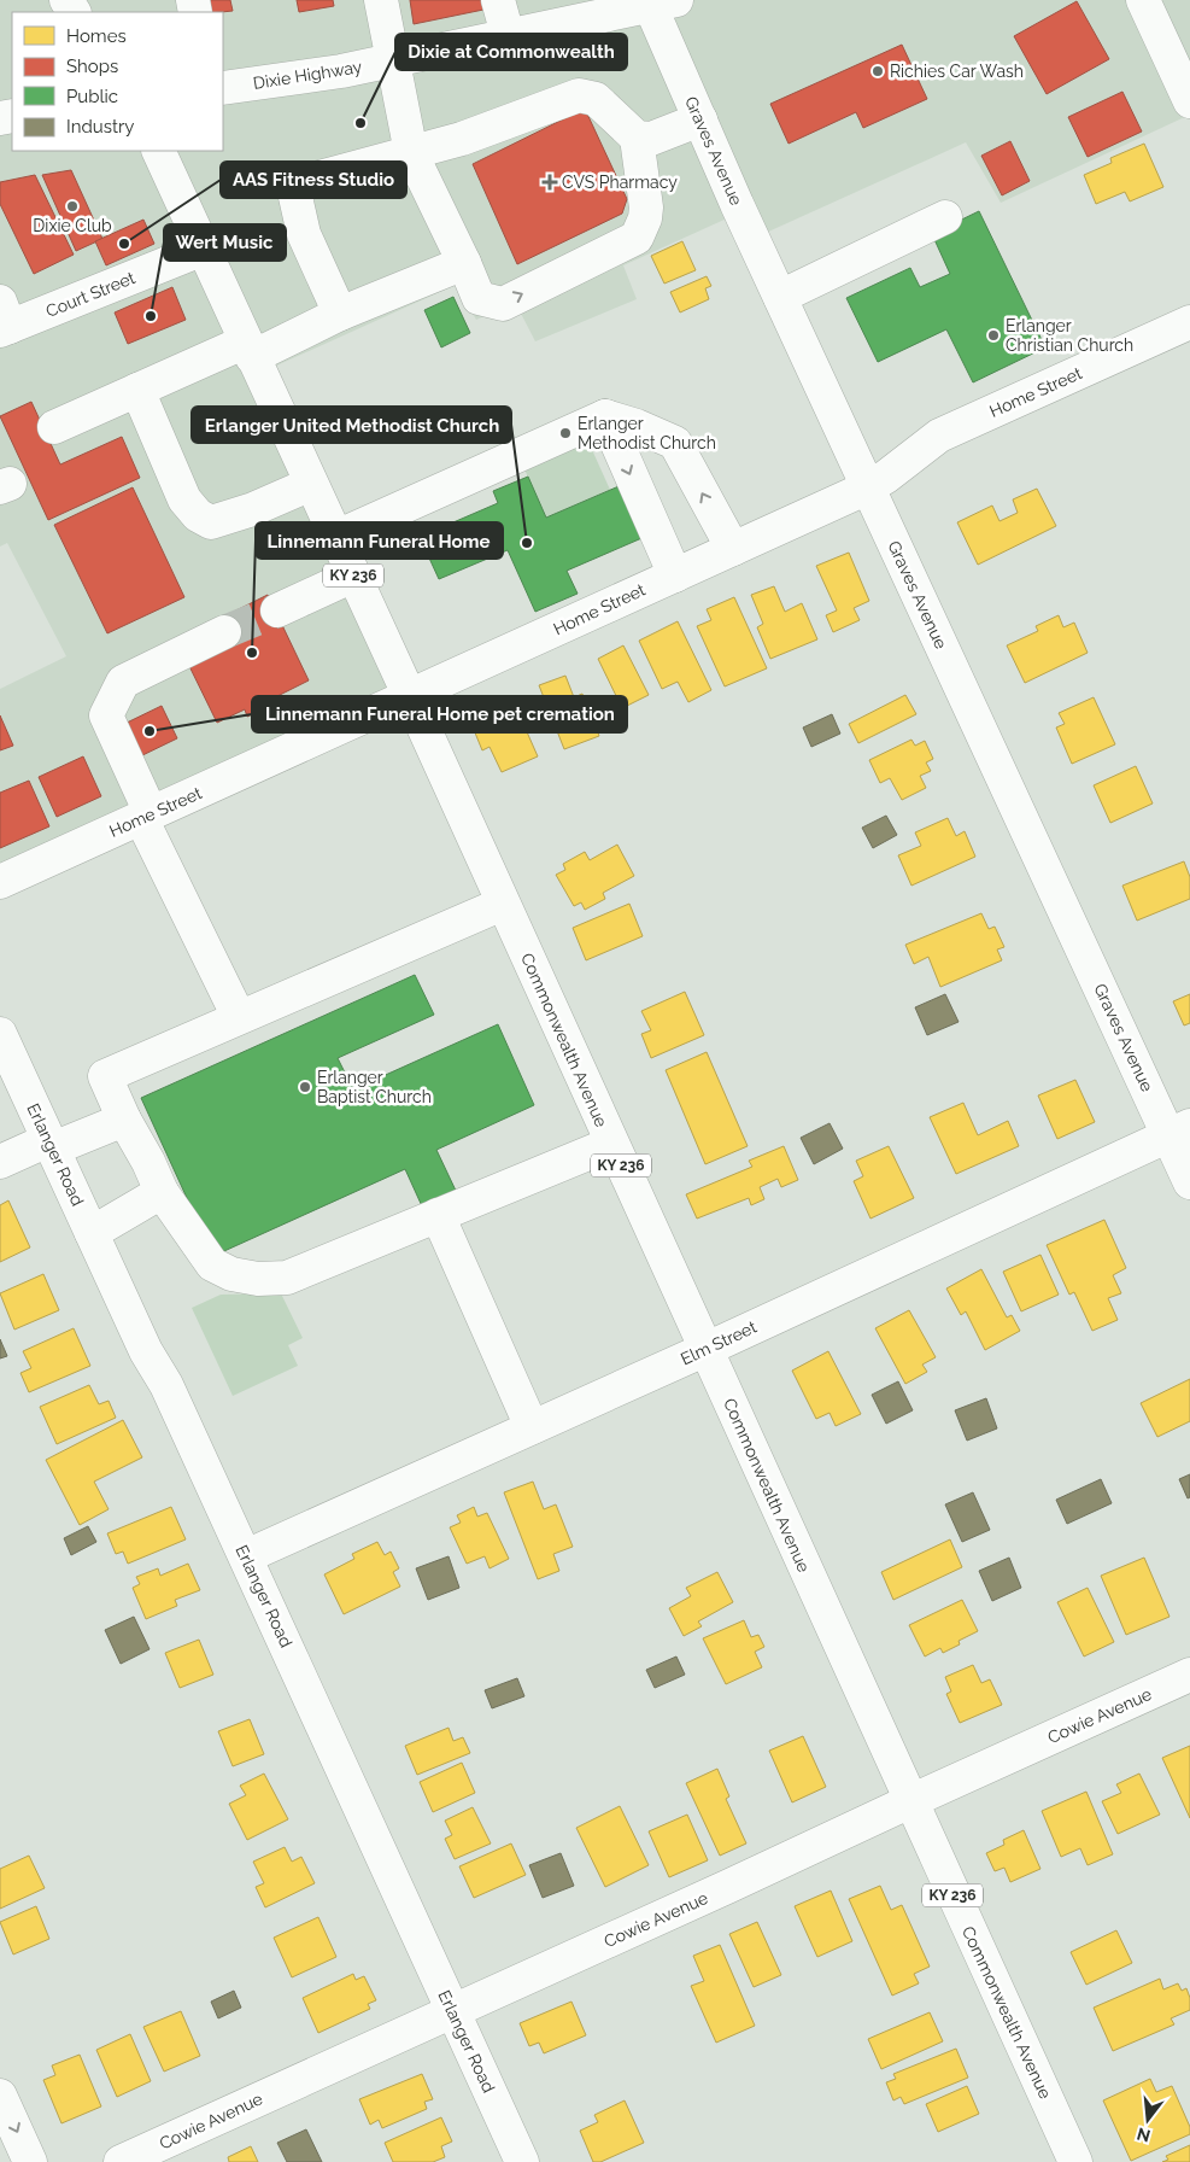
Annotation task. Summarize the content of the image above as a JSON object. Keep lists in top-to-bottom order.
{
  "streets": {
    "street": [
      "Dixie Highway",
      "Graves Avenue",
      "Court Street",
      "Home Street",
      "KY 236",
      "Commonwealth Avenue",
      "Erlanger Road",
      "Elm Street",
      "Cowie Avenue"
    ]
  },
  "crossings": [
    ["Dixie Highway", "Graves Avenue"],
    ["Graves Avenue", "Home Street"],
    ["Graves Avenue", "Elm Street"],
    ["Court Street", "Commonwealth Avenue"],
    ["Home Street", "Commonwealth Avenue"],
    ["Commonwealth Avenue", "Elm Street"],
    ["Commonwealth Avenue", "Cowie Avenue"],
    ["Erlanger Road", "Elm Street"],
    ["Erlanger Road", "Cowie Avenue"]
  ],
  "places": {
    "other": [
      "Richies Car Wash",
      "Dixie at Commonwealth",
      "Dixie Club",
      "AAS Fitness Studio",
      "Wert Music",
      "Erlanger Christian Church",
      "Erlanger Methodist Church",
      "Erlanger United Methodist Church",
      "Linnemann Funeral Home",
      "Linnemann Funeral Home pet cremation",
      "Erlanger Baptist Church"
    ],
    "health": ["CVS Pharmacy"]
  },
  "legend": [
    "Homes",
    "Shops",
    "Public",
    "Industry"
  ],
  "north": "bottom"
}
